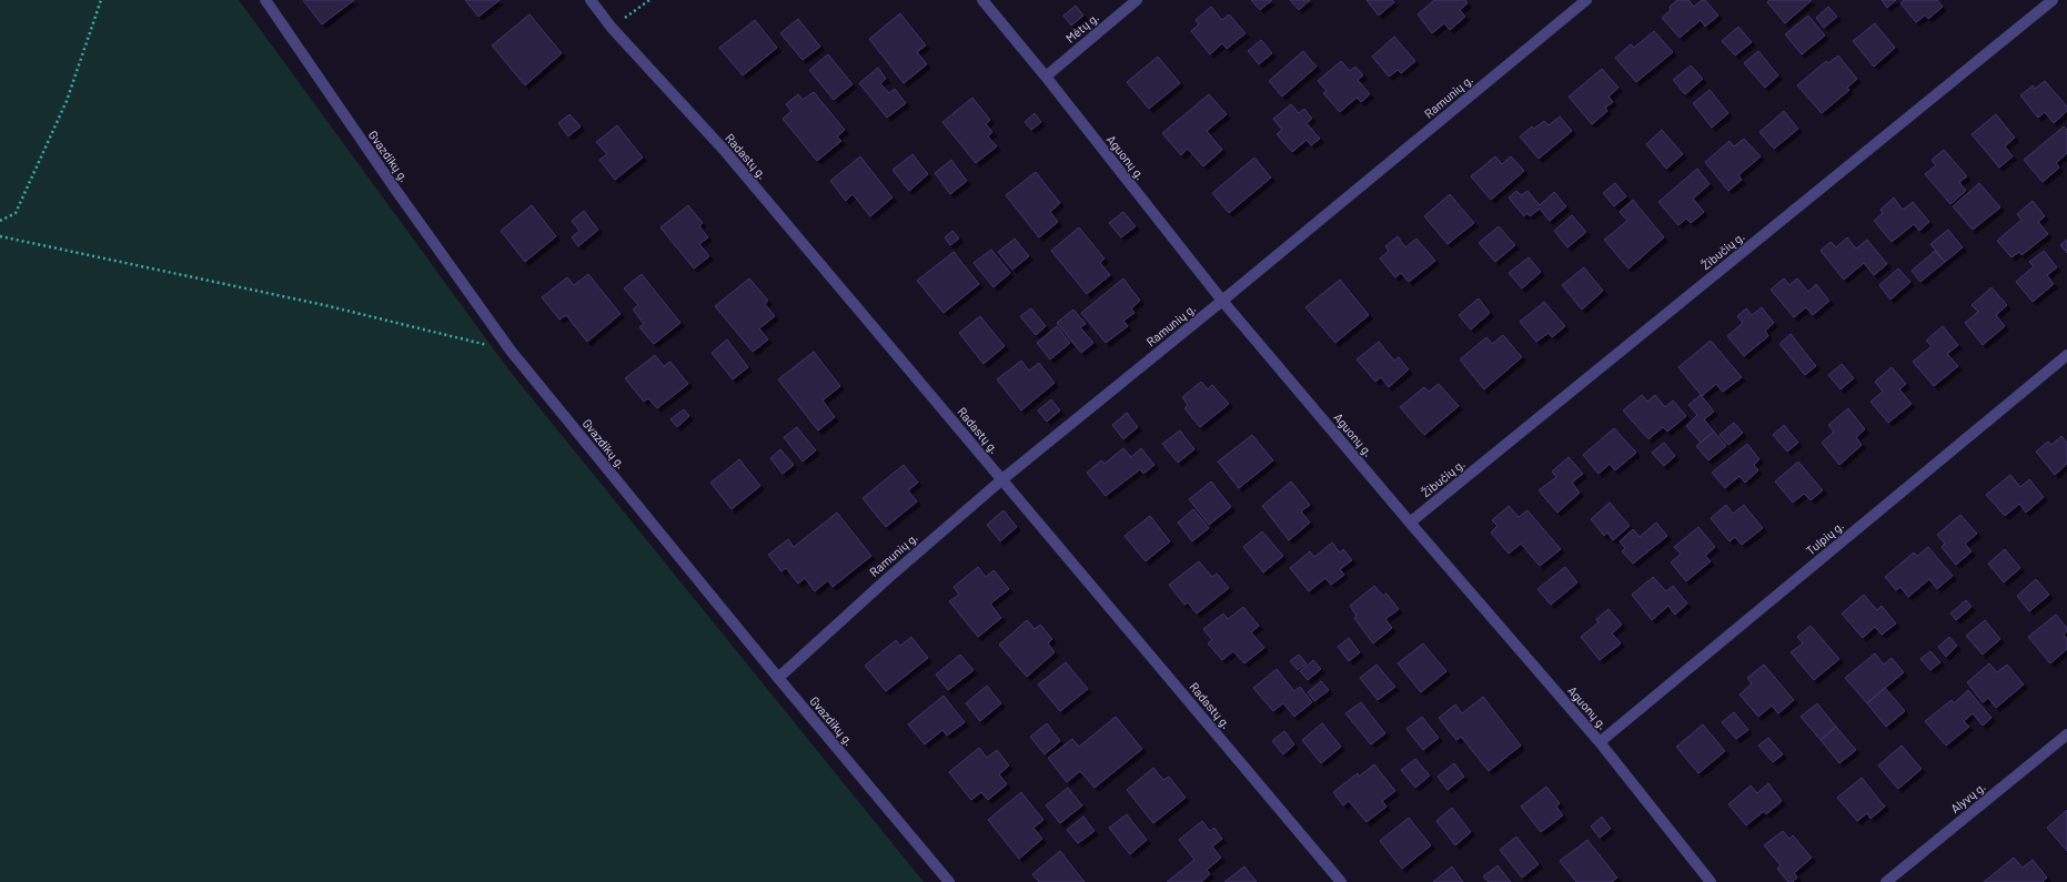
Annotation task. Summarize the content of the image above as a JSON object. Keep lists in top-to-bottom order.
{
  "streets": {
    "street": [
      "Mėtų g.",
      "Ramunių g.",
      "Gvazdikų g.",
      "Radastų g.",
      "Aguonų g.",
      "Žibučių g.",
      "Tulpių g.",
      "Alyvų g."
    ]
  },
  "crossings": [
    ["Mėtų g.", "Aguonų g."],
    ["Ramunių g.", "Gvazdikų g."],
    ["Ramunių g.", "Radastų g."],
    ["Ramunių g.", "Aguonų g."],
    ["Aguonų g.", "Žibučių g."],
    ["Aguonų g.", "Tulpių g."]
  ]
}
